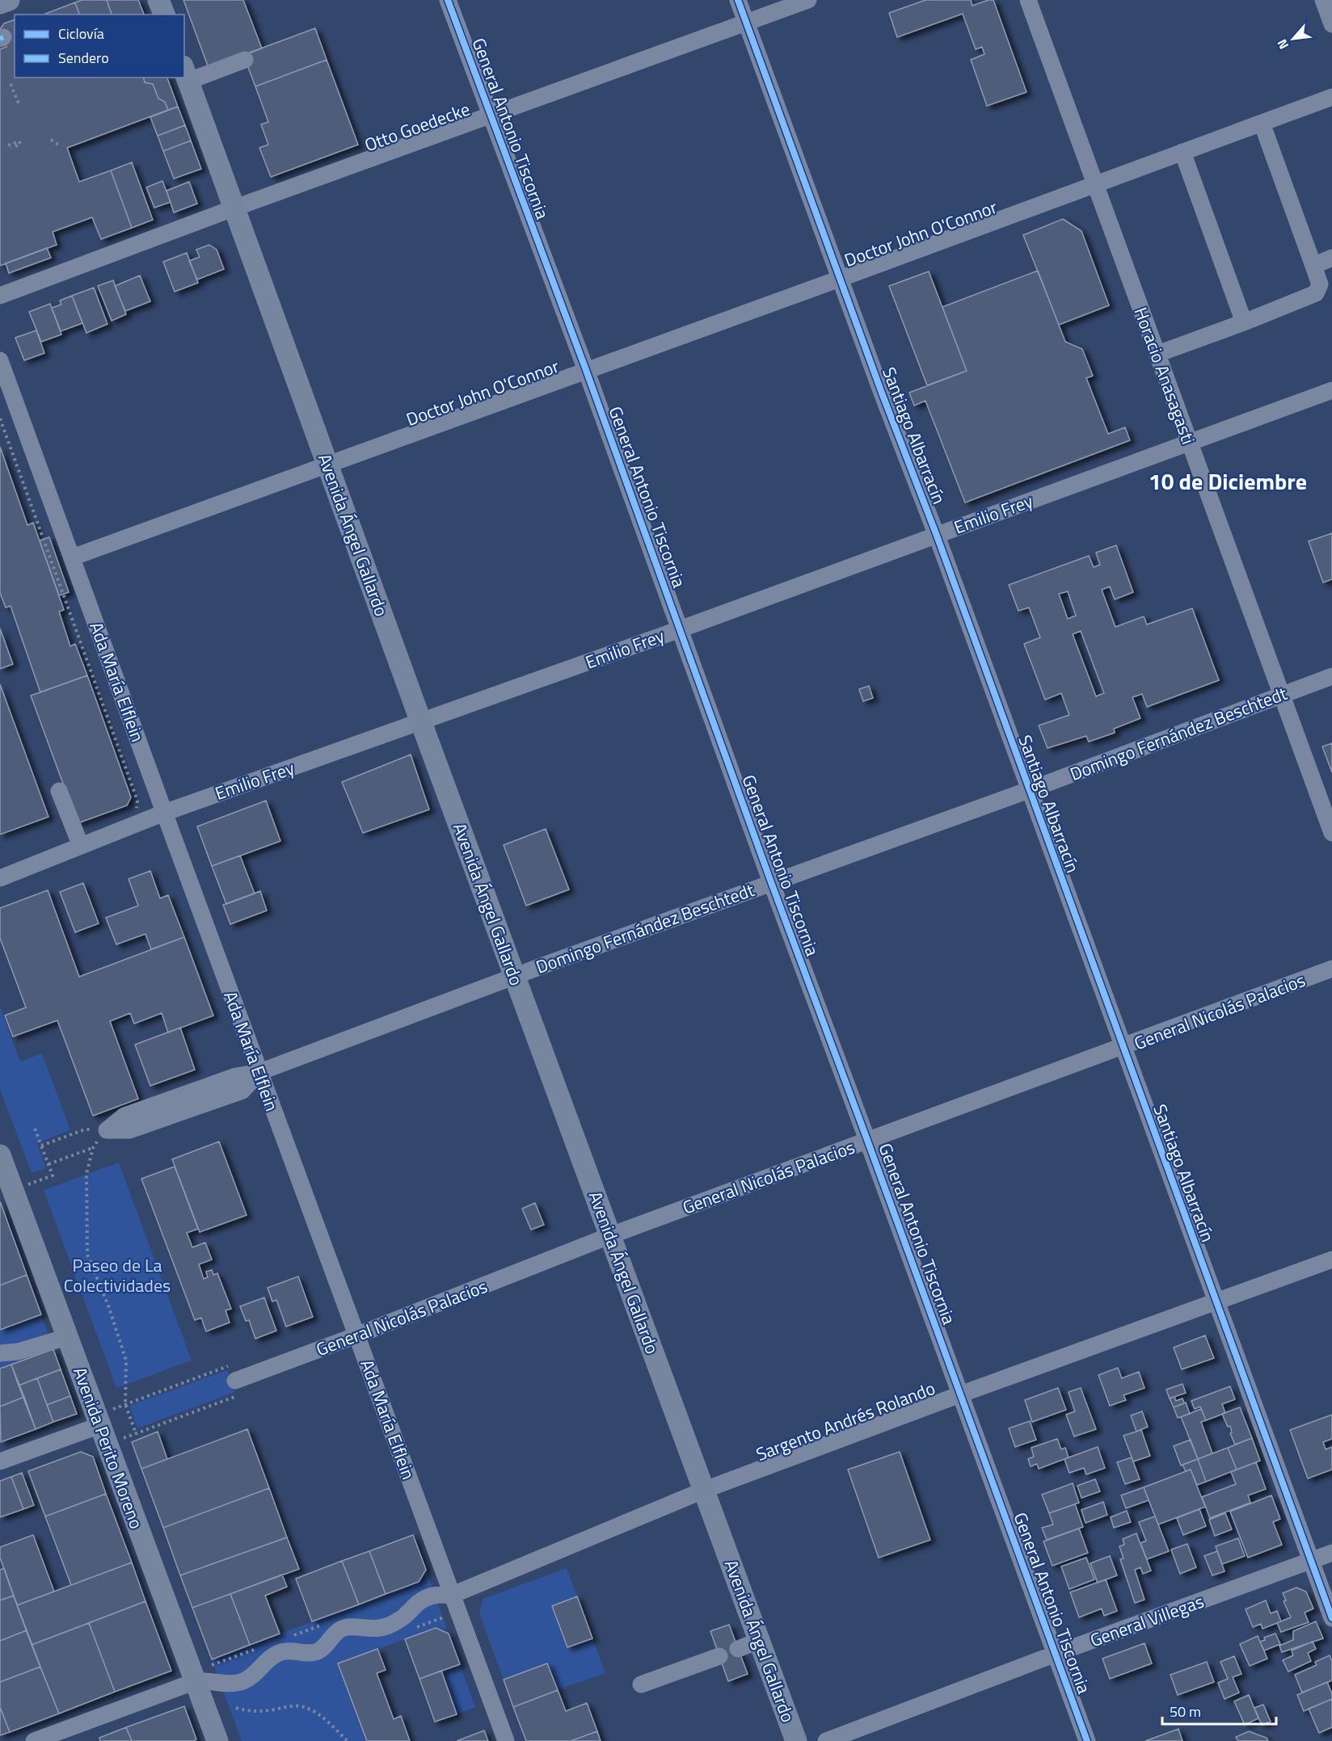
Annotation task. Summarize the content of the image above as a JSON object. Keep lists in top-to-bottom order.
{
  "streets": {
    "main road": ["Avenida Ángel Gallardo", "Avenida Perito Moreno"],
    "street": [
      "Otto Goedecke",
      "General Antonio Tiscornia",
      "Doctor John O'Connor",
      "Horacio Anasagasti",
      "Santiago Albarracín",
      "Emilio Frey",
      "Ada María Elflein",
      "Domingo Fernández Beschtedt",
      "General Nicolás Palacios",
      "Sargento Andrés Rolando",
      "General Villegas"
    ]
  },
  "crossings": [
    ["Otto Goedecke", "General Antonio Tiscornia"],
    ["Otto Goedecke", "Santiago Albarracín"],
    ["Otto Goedecke", "Avenida Ángel Gallardo"],
    ["General Antonio Tiscornia", "Doctor John O'Connor"],
    ["General Antonio Tiscornia", "Emilio Frey"],
    ["General Antonio Tiscornia", "Domingo Fernández Beschtedt"],
    ["General Antonio Tiscornia", "General Nicolás Palacios"],
    ["General Antonio Tiscornia", "Sargento Andrés Rolando"],
    ["General Antonio Tiscornia", "General Villegas"],
    ["Doctor John O'Connor", "Horacio Anasagasti"],
    ["Doctor John O'Connor", "Santiago Albarracín"],
    ["Doctor John O'Connor", "Avenida Ángel Gallardo"],
    ["Doctor John O'Connor", "Ada María Elflein"],
    ["Horacio Anasagasti", "Emilio Frey"],
    ["Horacio Anasagasti", "Domingo Fernández Beschtedt"],
    ["Santiago Albarracín", "Emilio Frey"],
    ["Santiago Albarracín", "Domingo Fernández Beschtedt"],
    ["Santiago Albarracín", "General Nicolás Palacios"],
    ["Santiago Albarracín", "Sargento Andrés Rolando"],
    ["Santiago Albarracín", "General Villegas"],
    ["Emilio Frey", "Avenida Ángel Gallardo"],
    ["Emilio Frey", "Ada María Elflein"],
    ["Avenida Ángel Gallardo", "Domingo Fernández Beschtedt"],
    ["Avenida Ángel Gallardo", "General Nicolás Palacios"],
    ["Avenida Ángel Gallardo", "Sargento Andrés Rolando"],
    ["Ada María Elflein", "Domingo Fernández Beschtedt"],
    ["Ada María Elflein", "General Nicolás Palacios"],
    ["Ada María Elflein", "Sargento Andrés Rolando"],
    ["Sargento Andrés Rolando", "Avenida Perito Moreno"]
  ],
  "districts": ["10 de Diciembre"],
  "parks": ["Paseo de La Colectividades"],
  "legend": ["Ciclovía", "Sendero"],
  "scale_bar": "50 m",
  "north": "bottom left"
}
